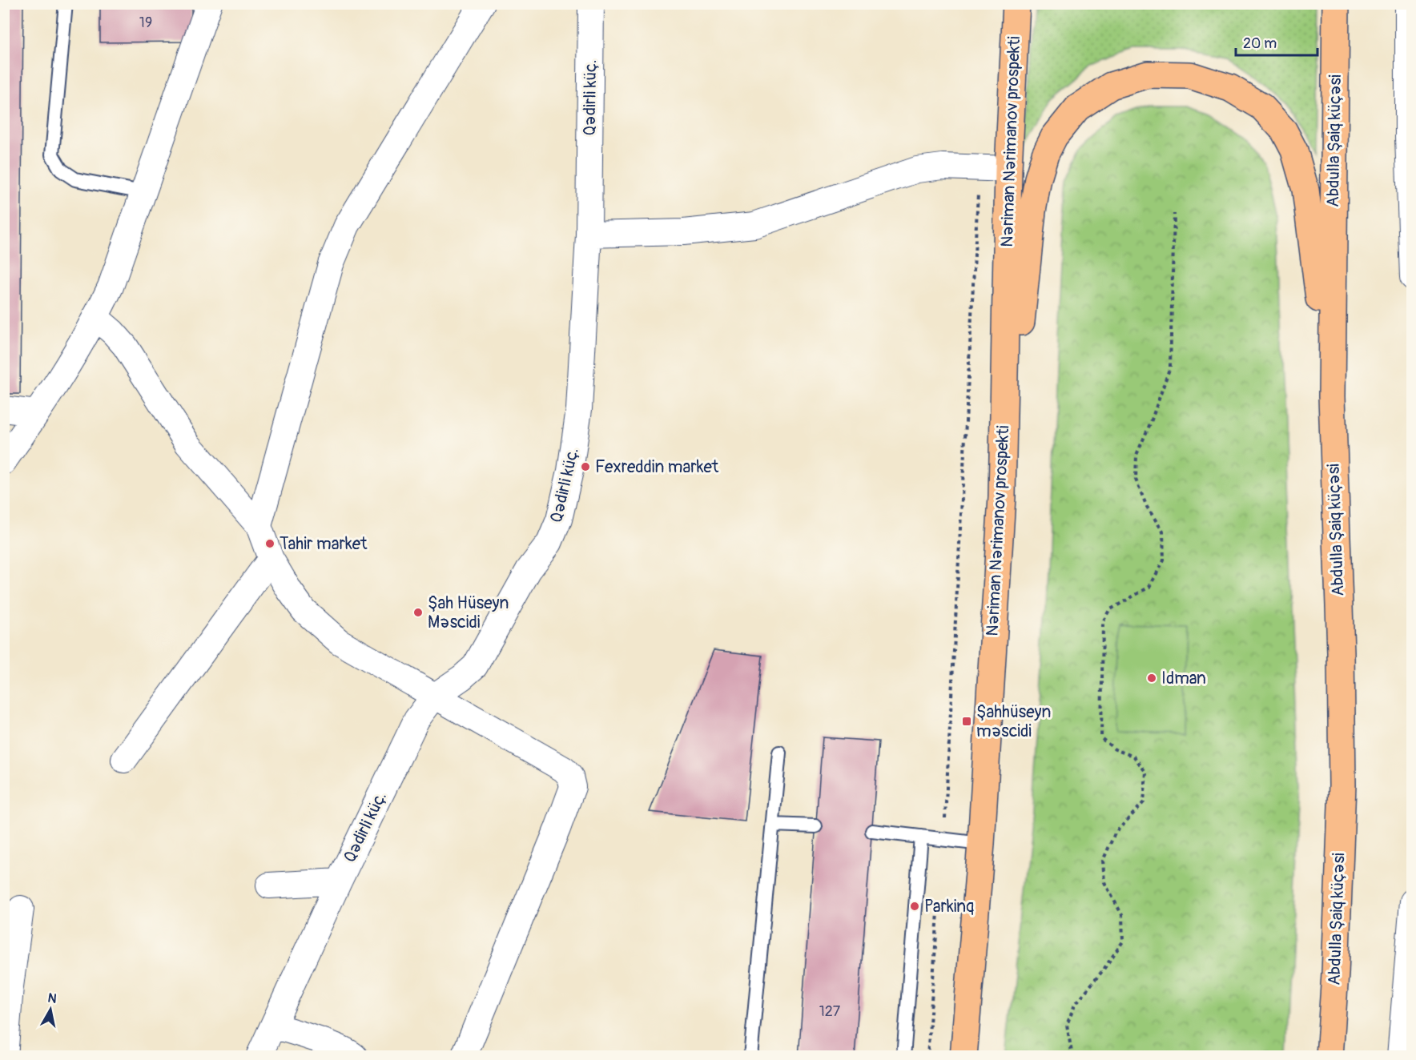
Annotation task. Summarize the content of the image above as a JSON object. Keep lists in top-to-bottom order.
{
  "streets": {
    "main road": ["Abdulla Şaiq küçəsi", "Nəriman Nərimanov prospekti"],
    "street": ["Qədirli küç."]
  },
  "places": {
    "other": [
      "Fexreddin market",
      "Tahir market",
      "Şah Hüseyn Məscidi",
      "Idman",
      "Parkinq"
    ],
    "transit": ["Şahhüseyn məscidi"]
  },
  "house_numbers": ["19", "127"],
  "scale_bar": "20 m",
  "north": "top"
}
